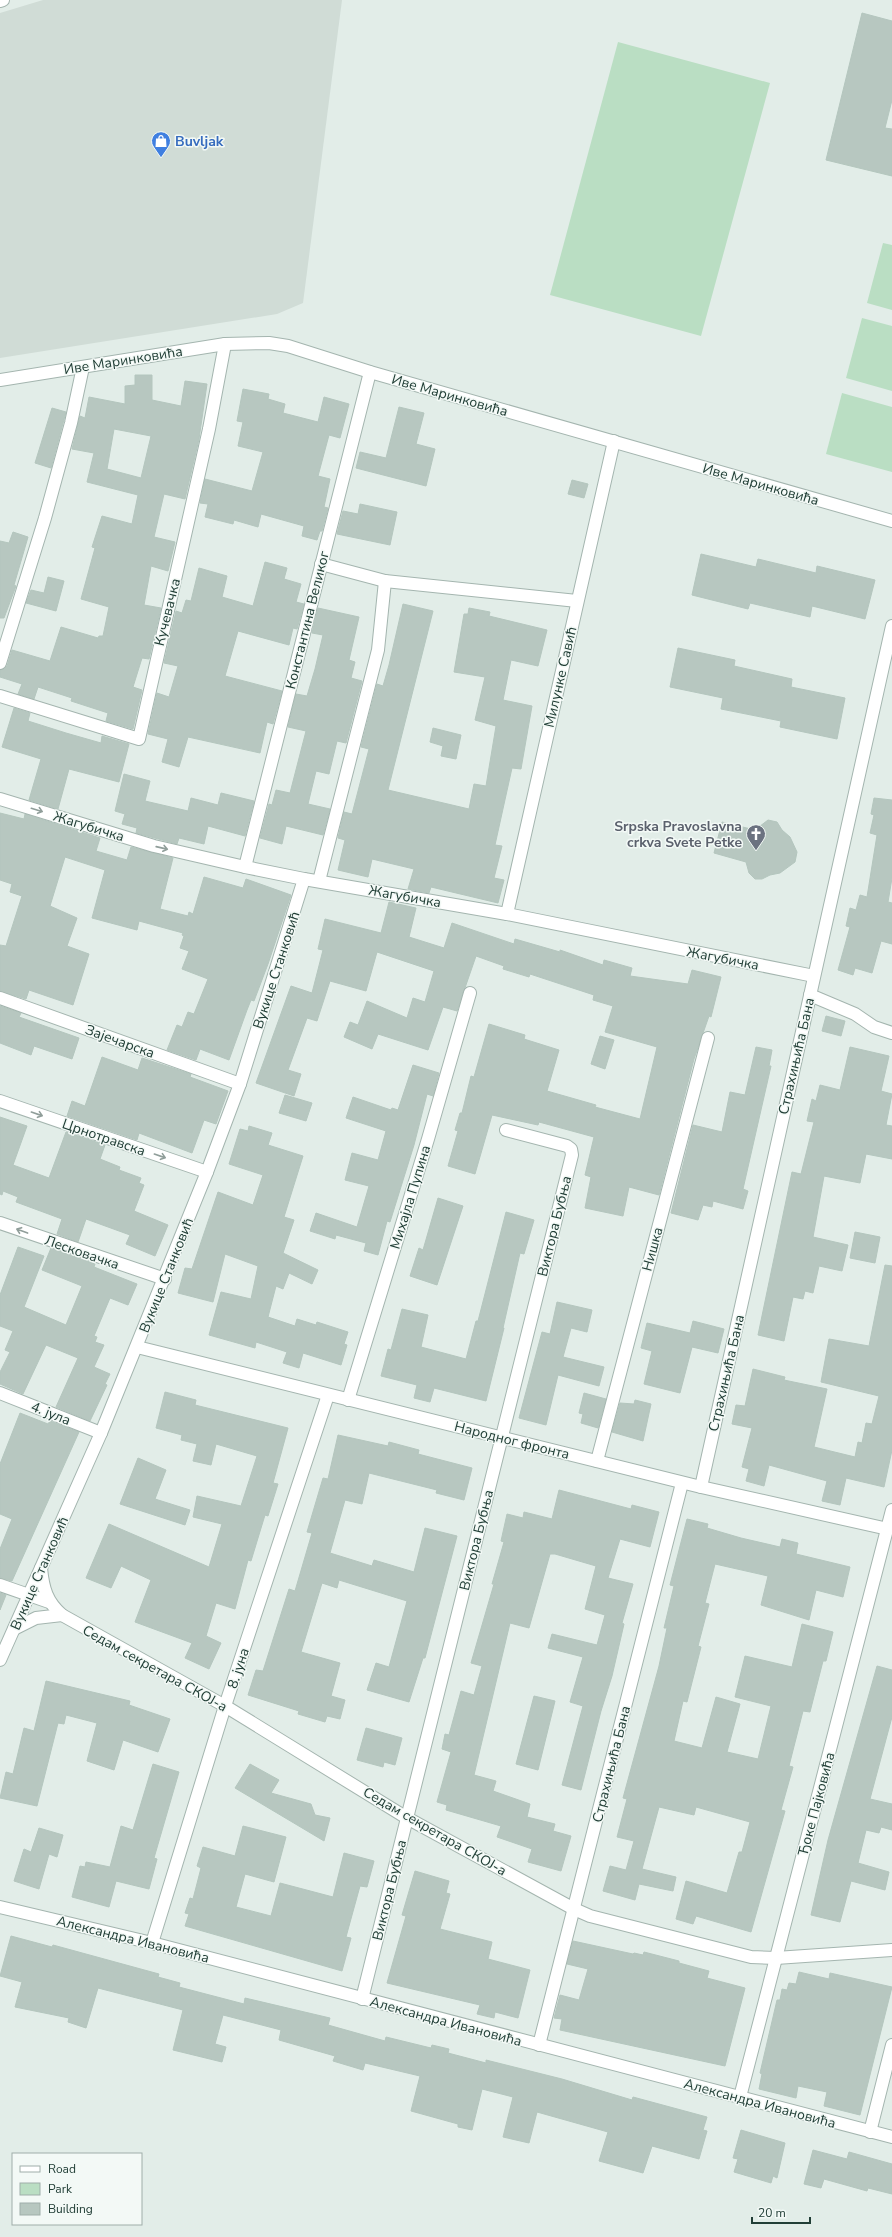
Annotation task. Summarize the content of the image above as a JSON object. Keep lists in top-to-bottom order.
{
  "streets": {
    "street": [
      "Иве Маринковића",
      "Кучевачка",
      "Константина Великог",
      "Милунке Савић",
      "Жагубичка",
      "Вукице Станковић",
      "Зајечарска",
      "Страхињића Бана",
      "Црнотравска",
      "Михајла Пупина",
      "Виктора Бубња",
      "Нишка",
      "Лесковачка",
      "4. јула",
      "Народног фронта",
      "Седам секретара СКОЈ-а",
      "8. јуна",
      "Ђоке Пајковића",
      "Александра Ивановића"
    ]
  },
  "crossings": [
    ["Иве Маринковића", "Кучевачка"],
    ["Иве Маринковића", "Константина Великог"],
    ["Иве Маринковића", "Милунке Савић"],
    ["Константина Великог", "Жагубичка"],
    ["Милунке Савић", "Жагубичка"],
    ["Жагубичка", "Вукице Станковић"],
    ["Жагубичка", "Страхињића Бана"],
    ["Вукице Станковић", "Зајечарска"],
    ["Вукице Станковић", "Црнотравска"],
    ["Вукице Станковић", "Лесковачка"],
    ["Вукице Станковић", "4. јула"],
    ["Вукице Станковић", "Народног фронта"],
    ["Вукице Станковић", "Седам секретара СКОЈ-а"],
    ["Страхињића Бана", "Народног фронта"],
    ["Страхињића Бана", "Седам секретара СКОЈ-а"],
    ["Страхињића Бана", "Александра Ивановића"],
    ["Михајла Пупина", "Народног фронта"],
    ["Виктора Бубња", "Народног фронта"],
    ["Виктора Бубња", "Седам секретара СКОЈ-а"],
    ["Виктора Бубња", "Александра Ивановића"],
    ["Нишка", "Народног фронта"],
    ["Народног фронта", "8. јуна"],
    ["Народног фронта", "Ђоке Пајковића"],
    ["Седам секретара СКОЈ-а", "8. јуна"],
    ["Седам секретара СКОЈ-а", "Ђоке Пајковића"],
    ["8. јуна", "Александра Ивановића"],
    ["Ђоке Пајковића", "Александра Ивановића"]
  ],
  "one_way": ["Црнотравска", "Лесковачка"],
  "places": {
    "shop": ["Buvljak"],
    "church": ["Srpska Pravoslavna crkva Svete Petke"]
  },
  "legend": ["Road", "Park", "Building"],
  "scale_bar": "20 m"
}
